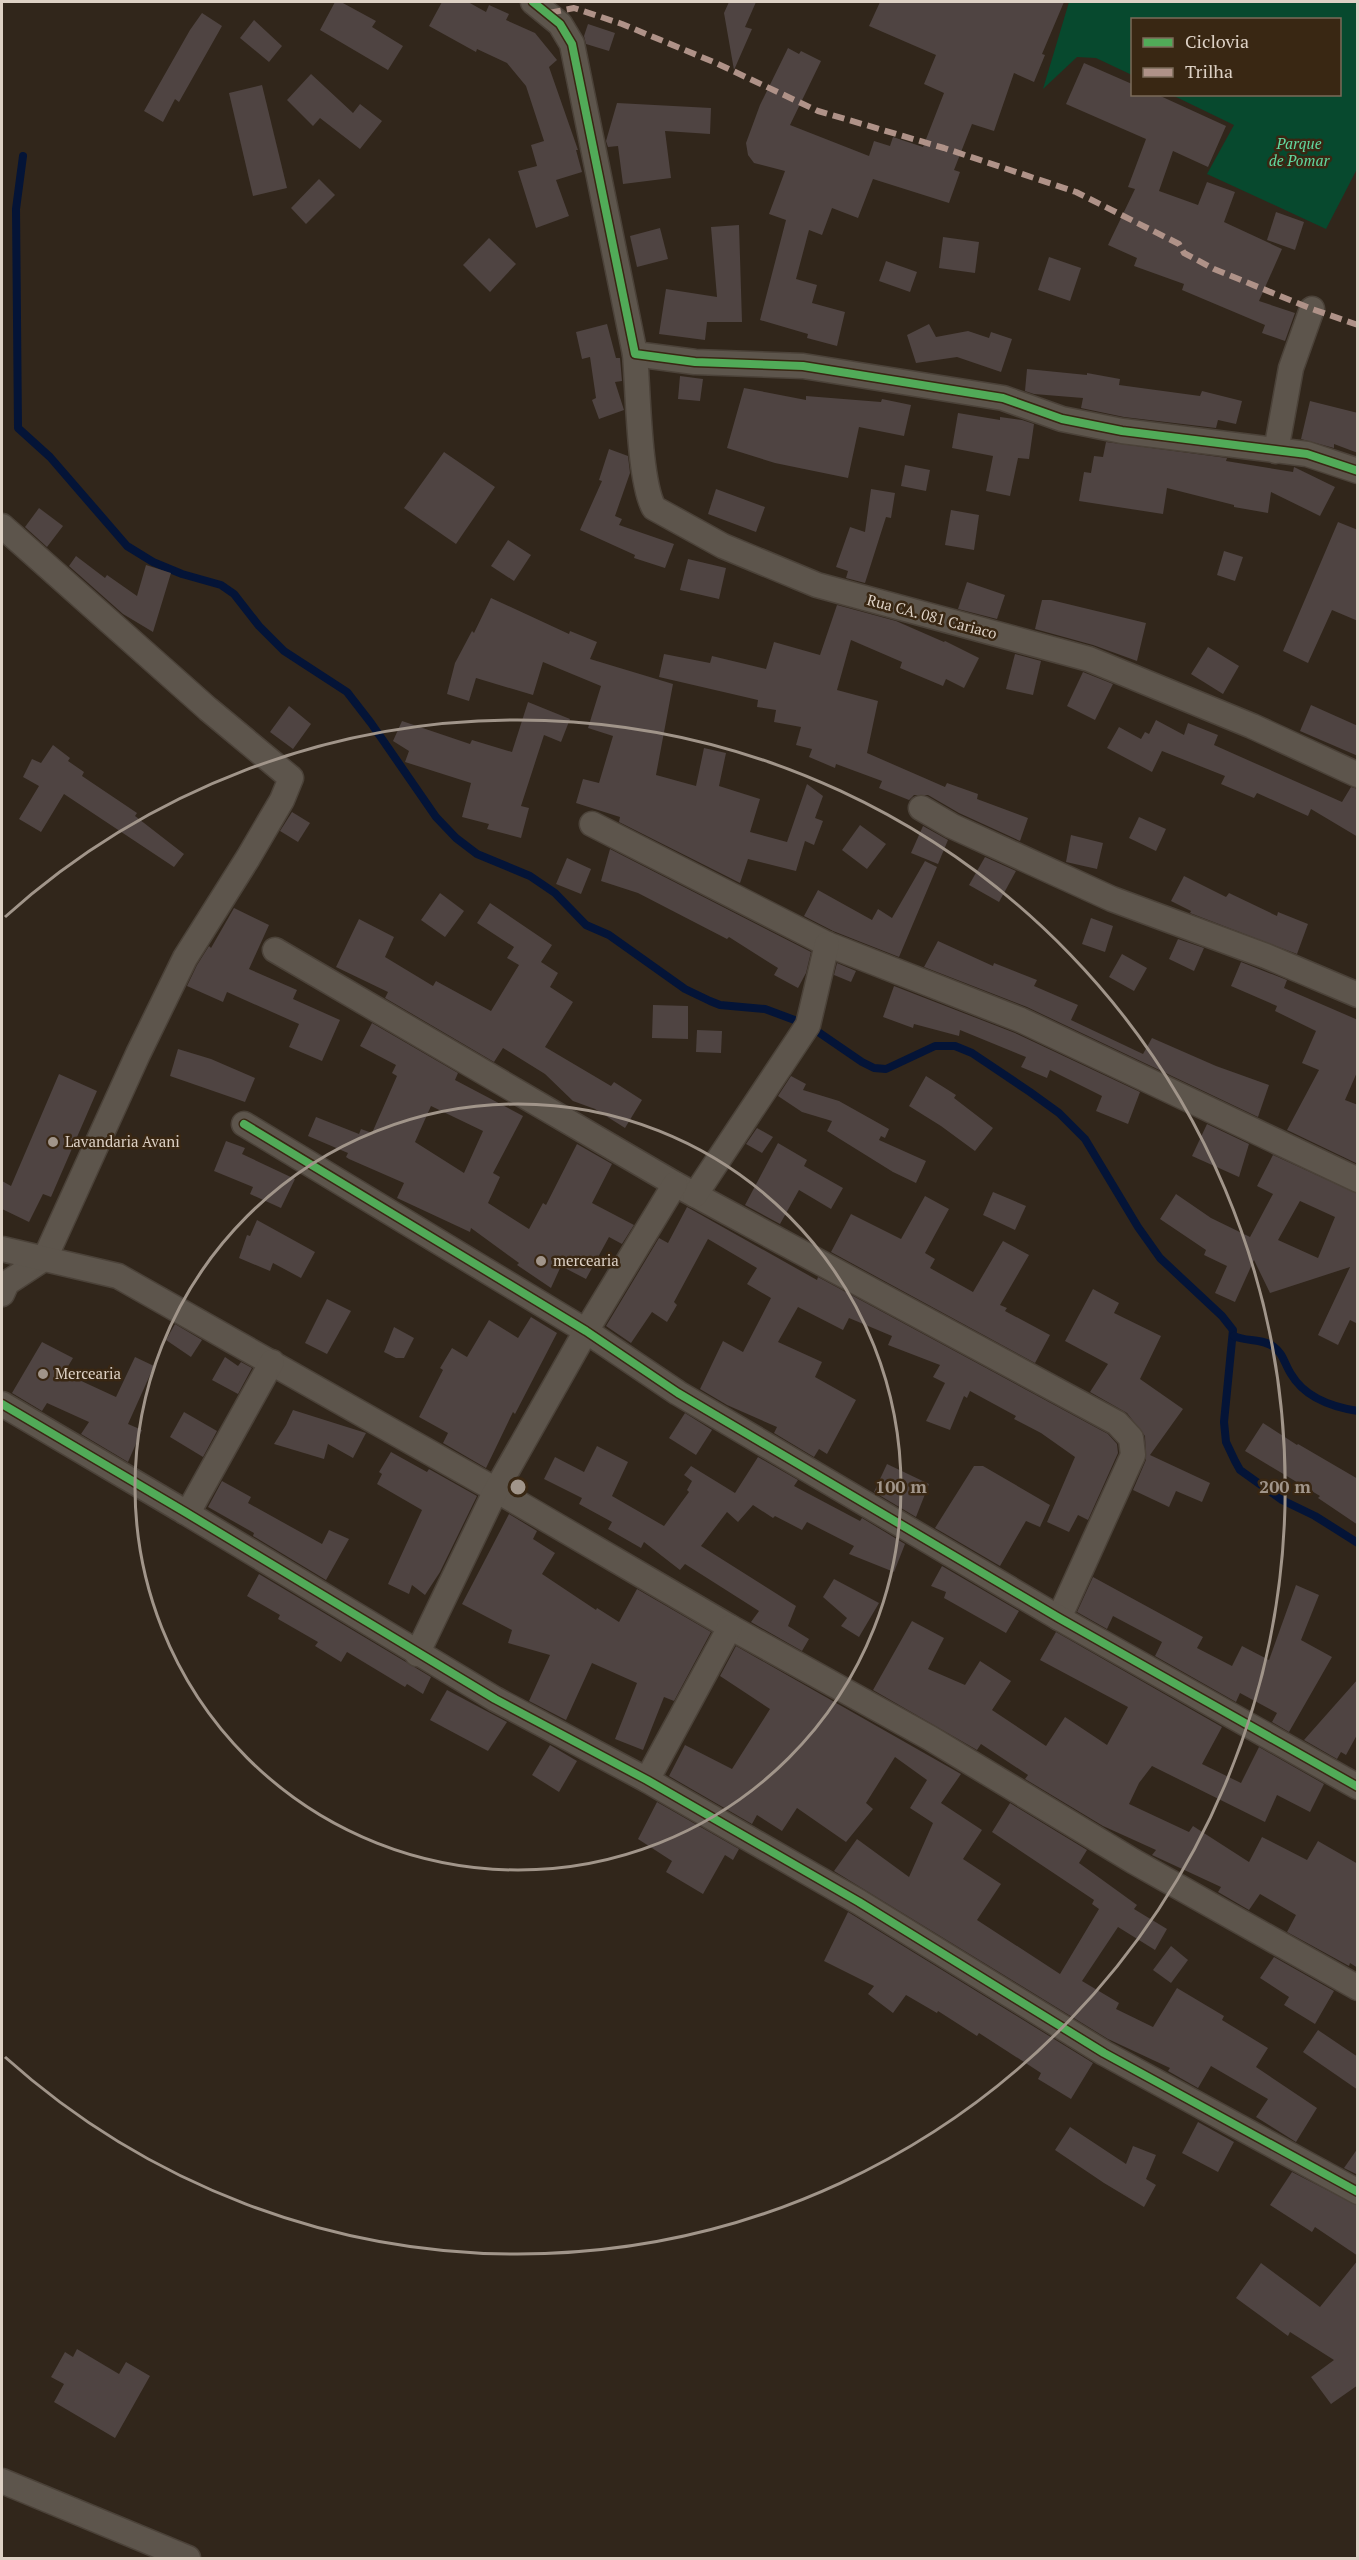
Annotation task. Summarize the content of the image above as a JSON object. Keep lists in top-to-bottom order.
{
  "streets": {
    "street": ["Rua CA. 081 Cariaco"]
  },
  "parks": ["Parque de Pomar"],
  "places": ["Lavandaria Avani", "mercearia", "Mercearia"],
  "legend": ["Ciclovia", "Trilha"],
  "rings": ["100 m", "200 m"]
}
